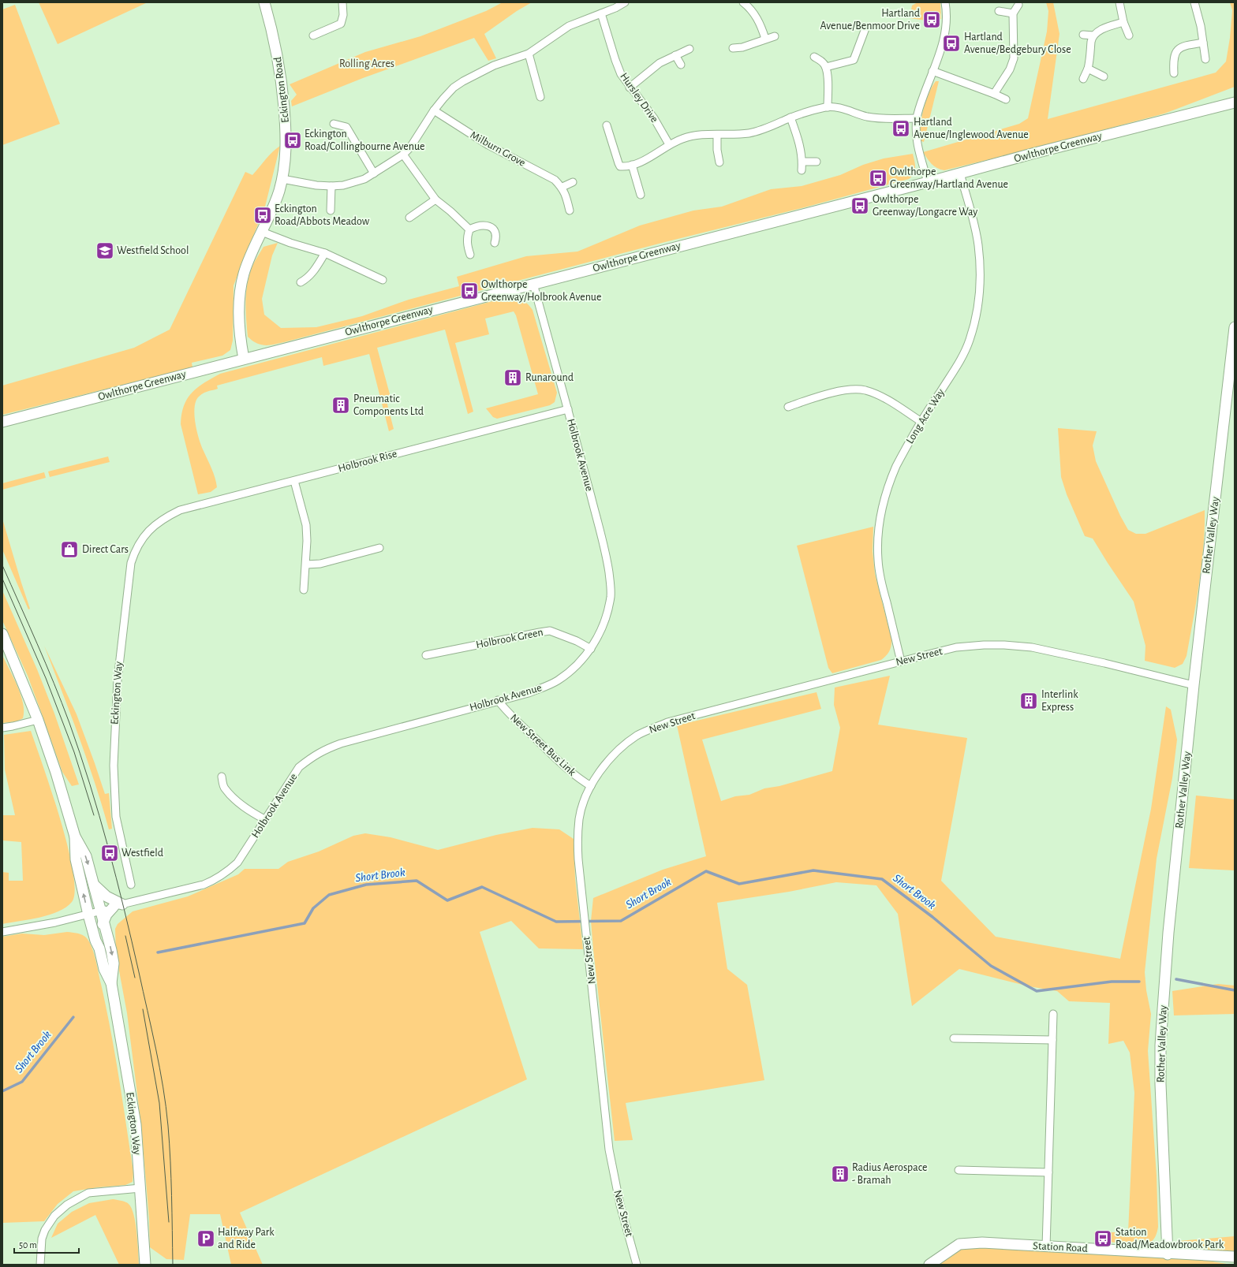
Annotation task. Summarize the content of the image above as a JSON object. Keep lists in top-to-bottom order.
{
  "streets": {
    "street": [
      "Eckington Road",
      "Hursley Drive",
      "Owlthorpe Greenway",
      "Milburn Grove",
      "Long Acre Way",
      "Holbrook Avenue",
      "Holbrook Rise",
      "Rother Valley Way",
      "Holbrook Green",
      "New Street",
      "Eckington Way",
      "New Street Bus Link",
      "Station Road"
    ]
  },
  "crossings": [
    ["Eckington Road", "Owlthorpe Greenway"],
    ["Owlthorpe Greenway", "Long Acre Way"],
    ["Owlthorpe Greenway", "Holbrook Avenue"],
    ["Long Acre Way", "New Street"],
    ["Holbrook Avenue", "Holbrook Rise"],
    ["Holbrook Avenue", "Holbrook Green"],
    ["Holbrook Avenue", "Eckington Way"],
    ["Holbrook Avenue", "New Street Bus Link"],
    ["Holbrook Rise", "Eckington Way"],
    ["Rother Valley Way", "New Street"],
    ["Rother Valley Way", "Station Road"],
    ["New Street", "New Street Bus Link"]
  ],
  "water": ["Short Brook"],
  "parks": ["Rolling Acres"],
  "places": {
    "bus stop": [
      "Hartland Avenue/Benmoor Drive",
      "Hartland Avenue/Bedgebury Close",
      "Hartland Avenue/Inglewood Avenue",
      "Eckington Road/Collingbourne Avenue",
      "Owlthorpe Greenway/Hartland Avenue",
      "Owlthorpe Greenway/Longacre Way",
      "Eckington Road/Abbots Meadow",
      "Owlthorpe Greenway/Holbrook Avenue",
      "Westfield",
      "Station Road/Meadowbrook Park"
    ],
    "school or university": ["Westfield School"],
    "building": [
      "Runaround",
      "Pneumatic Components Ltd",
      "Interlink Express",
      "Radius Aerospace - Bramah"
    ],
    "shop": ["Direct Cars"],
    "parking": ["Halfway Park and Ride"]
  },
  "scale_bar": "50 m"
}
